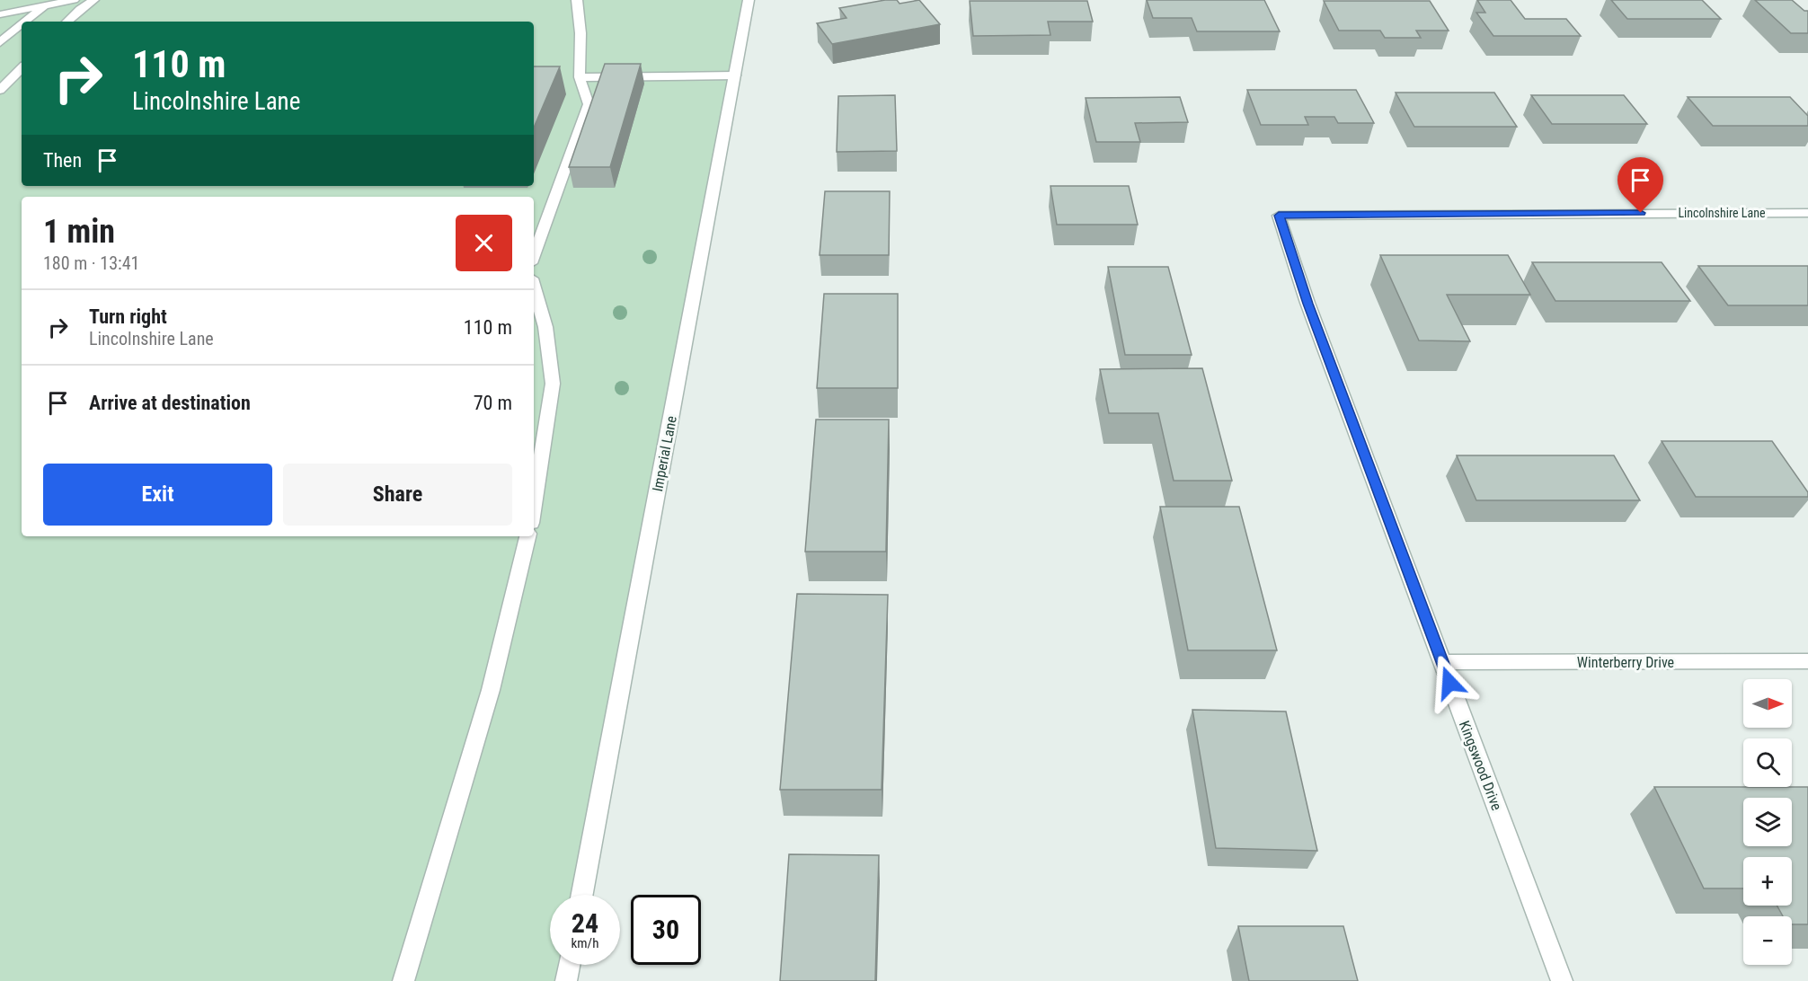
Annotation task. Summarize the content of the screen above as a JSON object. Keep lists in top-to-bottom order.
{
  "streets": {
    "street": [
      "Lincolnshire Lane",
      "Imperial Lane",
      "Winterberry Drive",
      "Kingswood Drive"
    ]
  },
  "crossings": [
    ["Lincolnshire Lane", "Kingswood Drive"],
    ["Winterberry Drive", "Kingswood Drive"]
  ],
  "north": "right",
  "page": {
    "turn": ["110 m", "Lincolnshire Lane"],
    "then": "Then",
    "heading": ["1 min", "180 m · 13:41"],
    "list": [
      {
        "name": "Turn right",
        "note": "Lincolnshire Lane",
        "value": "110 m"
      },
      {
        "name": "Arrive at destination",
        "value": "70 m"
      }
    ],
    "buttons": ["Exit", "Share"],
    "map_buttons": ["+", "−"],
    "speed": "24 km/h",
    "limit": "30"
  }
}
